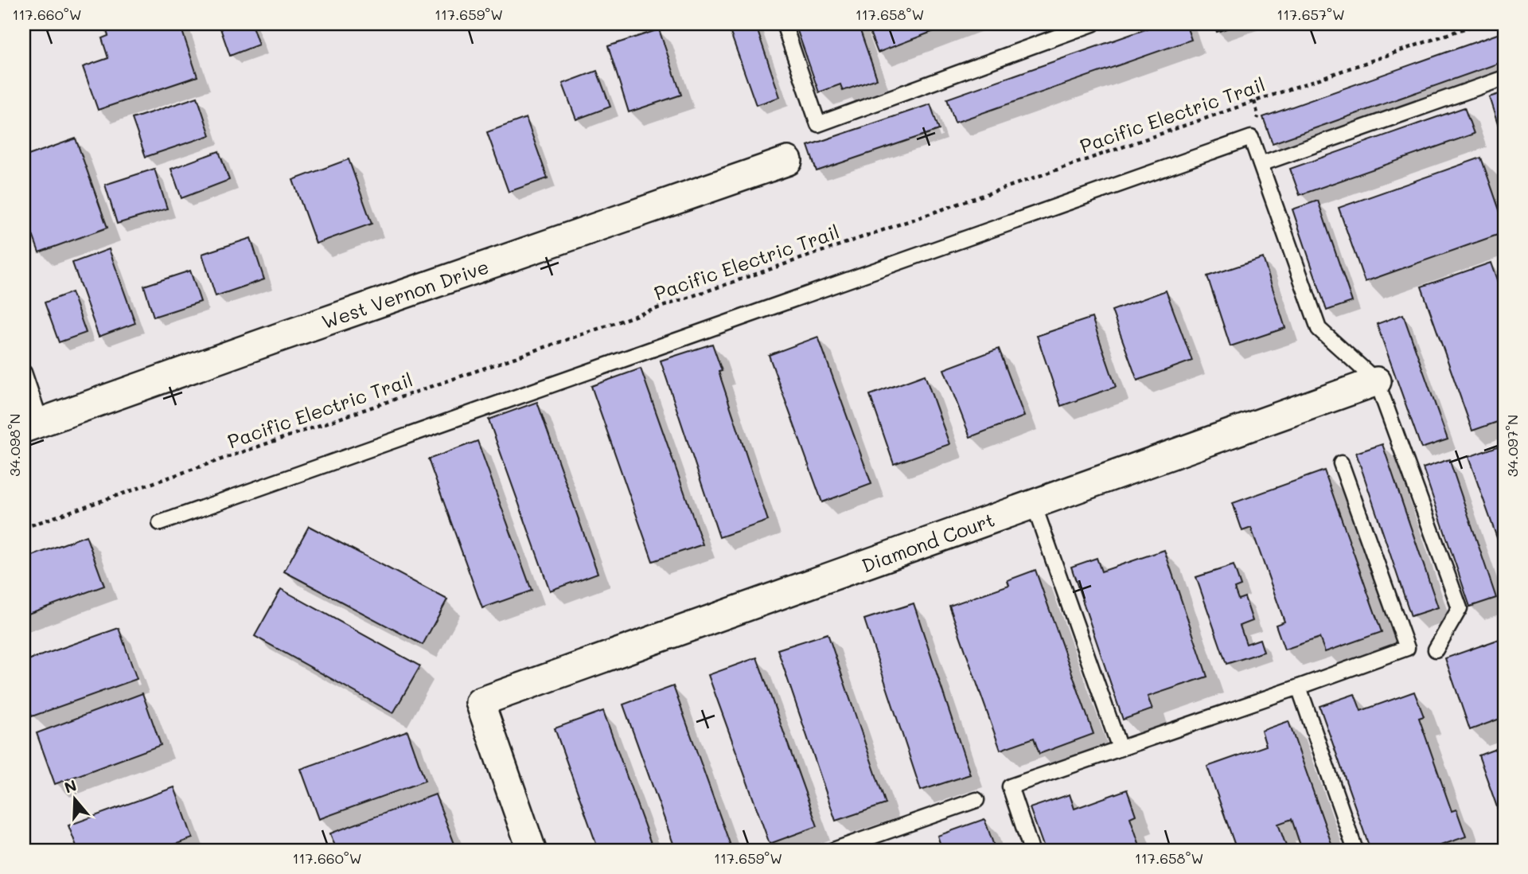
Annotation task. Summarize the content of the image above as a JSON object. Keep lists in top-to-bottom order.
{
  "streets": {
    "street": ["West Vernon Drive", "Diamond Court"],
    "path": ["Pacific Electric Trail"]
  },
  "north": "top",
  "coordinates": [
    "117.660°W",
    "117.659°W",
    "117.658°W",
    "117.657°W",
    "34.098°N",
    "34.097°N"
  ]
}
